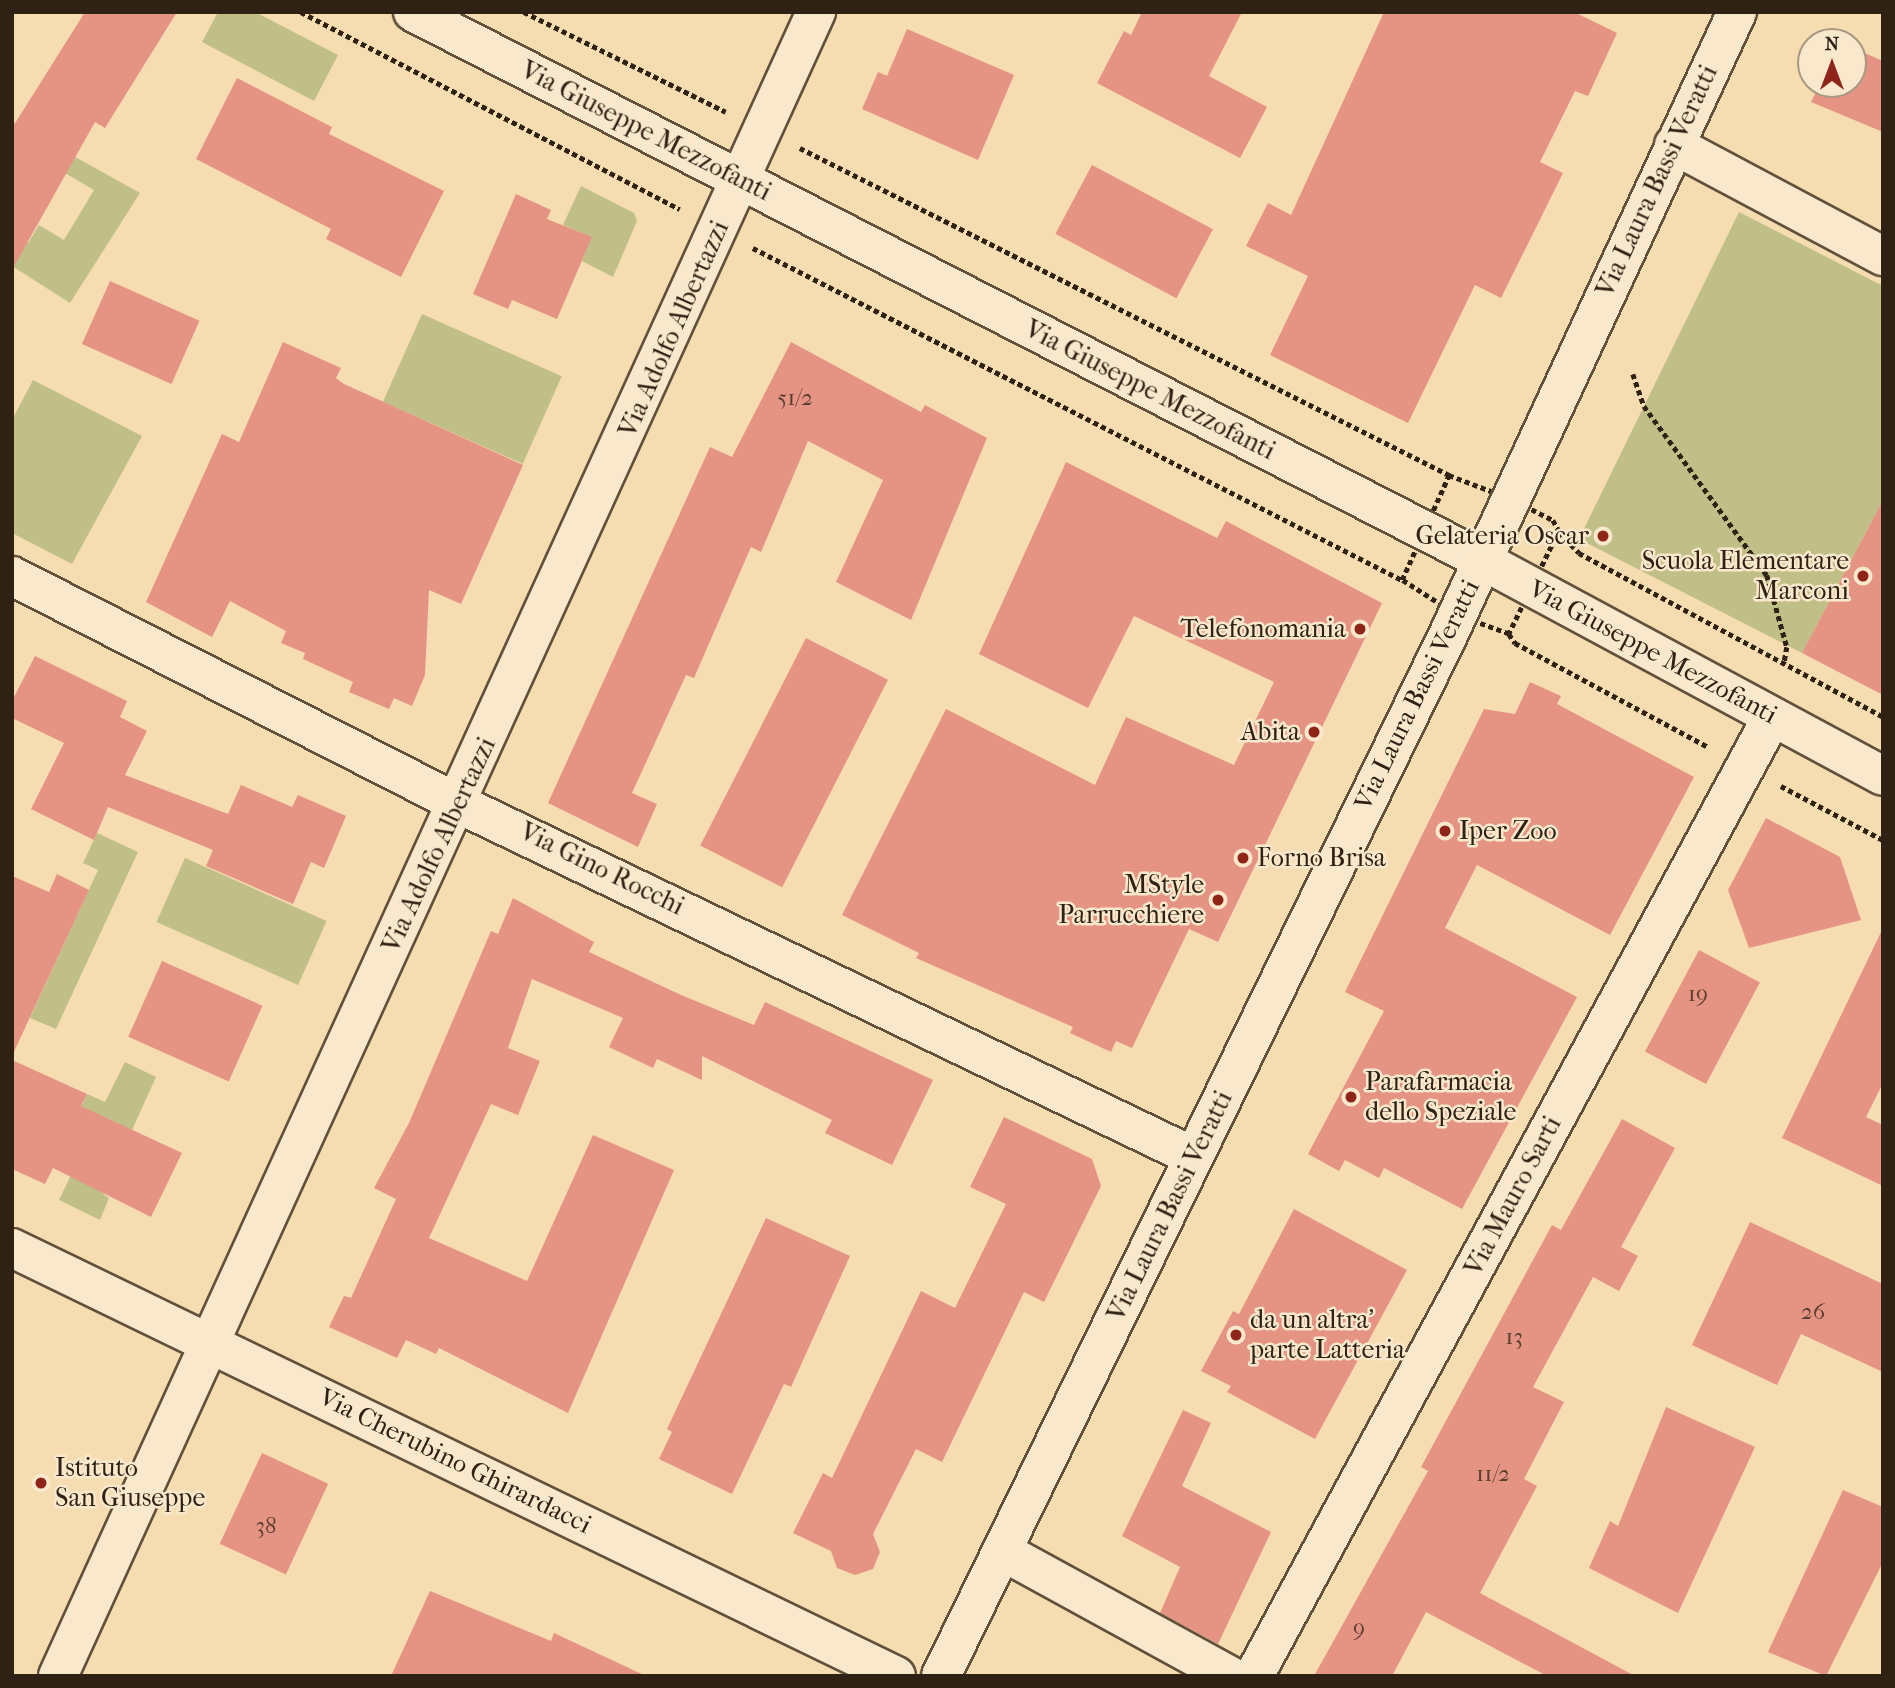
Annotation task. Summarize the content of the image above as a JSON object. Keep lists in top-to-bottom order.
{
  "streets": {
    "street": [
      "Via Giuseppe Mezzofanti",
      "Via Laura Bassi Veratti",
      "Via Adolfo Albertazzi",
      "Via Gino Rocchi",
      "Via Mauro Sarti",
      "Via Cherubino Ghirardacci"
    ]
  },
  "crossings": [
    ["Via Giuseppe Mezzofanti", "Via Laura Bassi Veratti"],
    ["Via Giuseppe Mezzofanti", "Via Adolfo Albertazzi"],
    ["Via Giuseppe Mezzofanti", "Via Mauro Sarti"],
    ["Via Laura Bassi Veratti", "Via Gino Rocchi"],
    ["Via Adolfo Albertazzi", "Via Gino Rocchi"],
    ["Via Adolfo Albertazzi", "Via Cherubino Ghirardacci"]
  ],
  "places": [
    "Gelateria Oscar",
    "Scuola Elementare Marconi",
    "Telefonomania",
    "Abita",
    "Iper Zoo",
    "Forno Brisa",
    "MStyle Parrucchiere",
    "Parafarmacia dello Speziale",
    "da un altra' parte Latteria",
    "Istituto San Giuseppe"
  ],
  "house_numbers": [
    "51/2",
    "19",
    "26",
    "13",
    "11/2",
    "38",
    "9"
  ],
  "north": "top"
}
